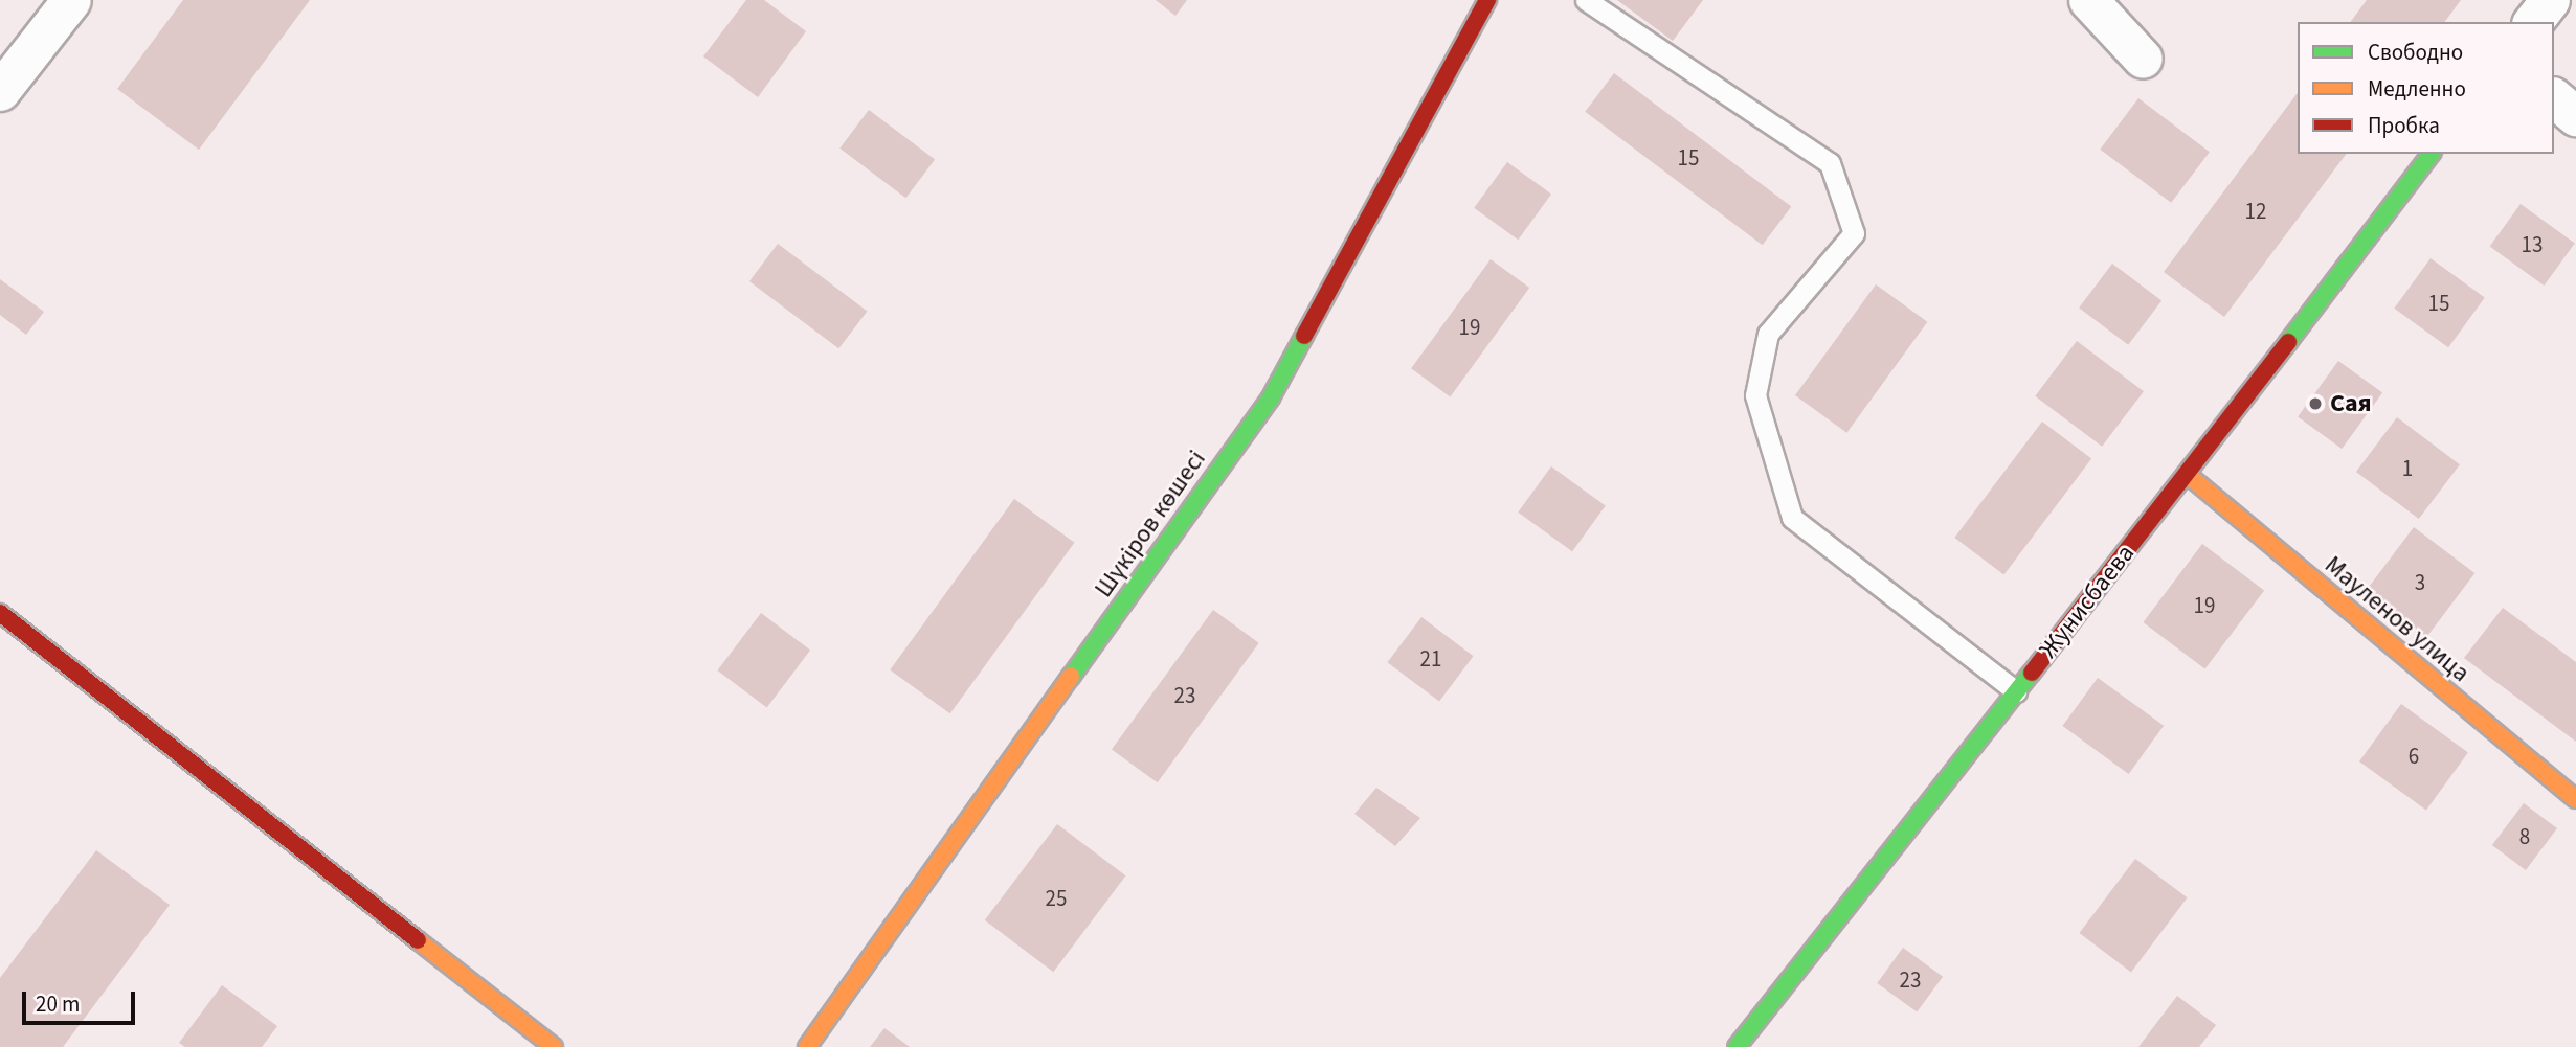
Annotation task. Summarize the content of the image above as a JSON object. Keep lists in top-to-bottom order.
{
  "streets": {
    "street": ["Шүкіров көшесі", "Жунисбаева", "Мауленов улица"]
  },
  "crossings": [
    ["Жунисбаева", "Мауленов улица"]
  ],
  "places": ["Сая"],
  "house_numbers": [
    "15",
    "12",
    "13",
    "15",
    "19",
    "1",
    "3",
    "19",
    "21",
    "23",
    "6",
    "8",
    "25",
    "23"
  ],
  "legend": ["Свободно", "Медленно", "Пробка"],
  "scale_bar": "20 m"
}
